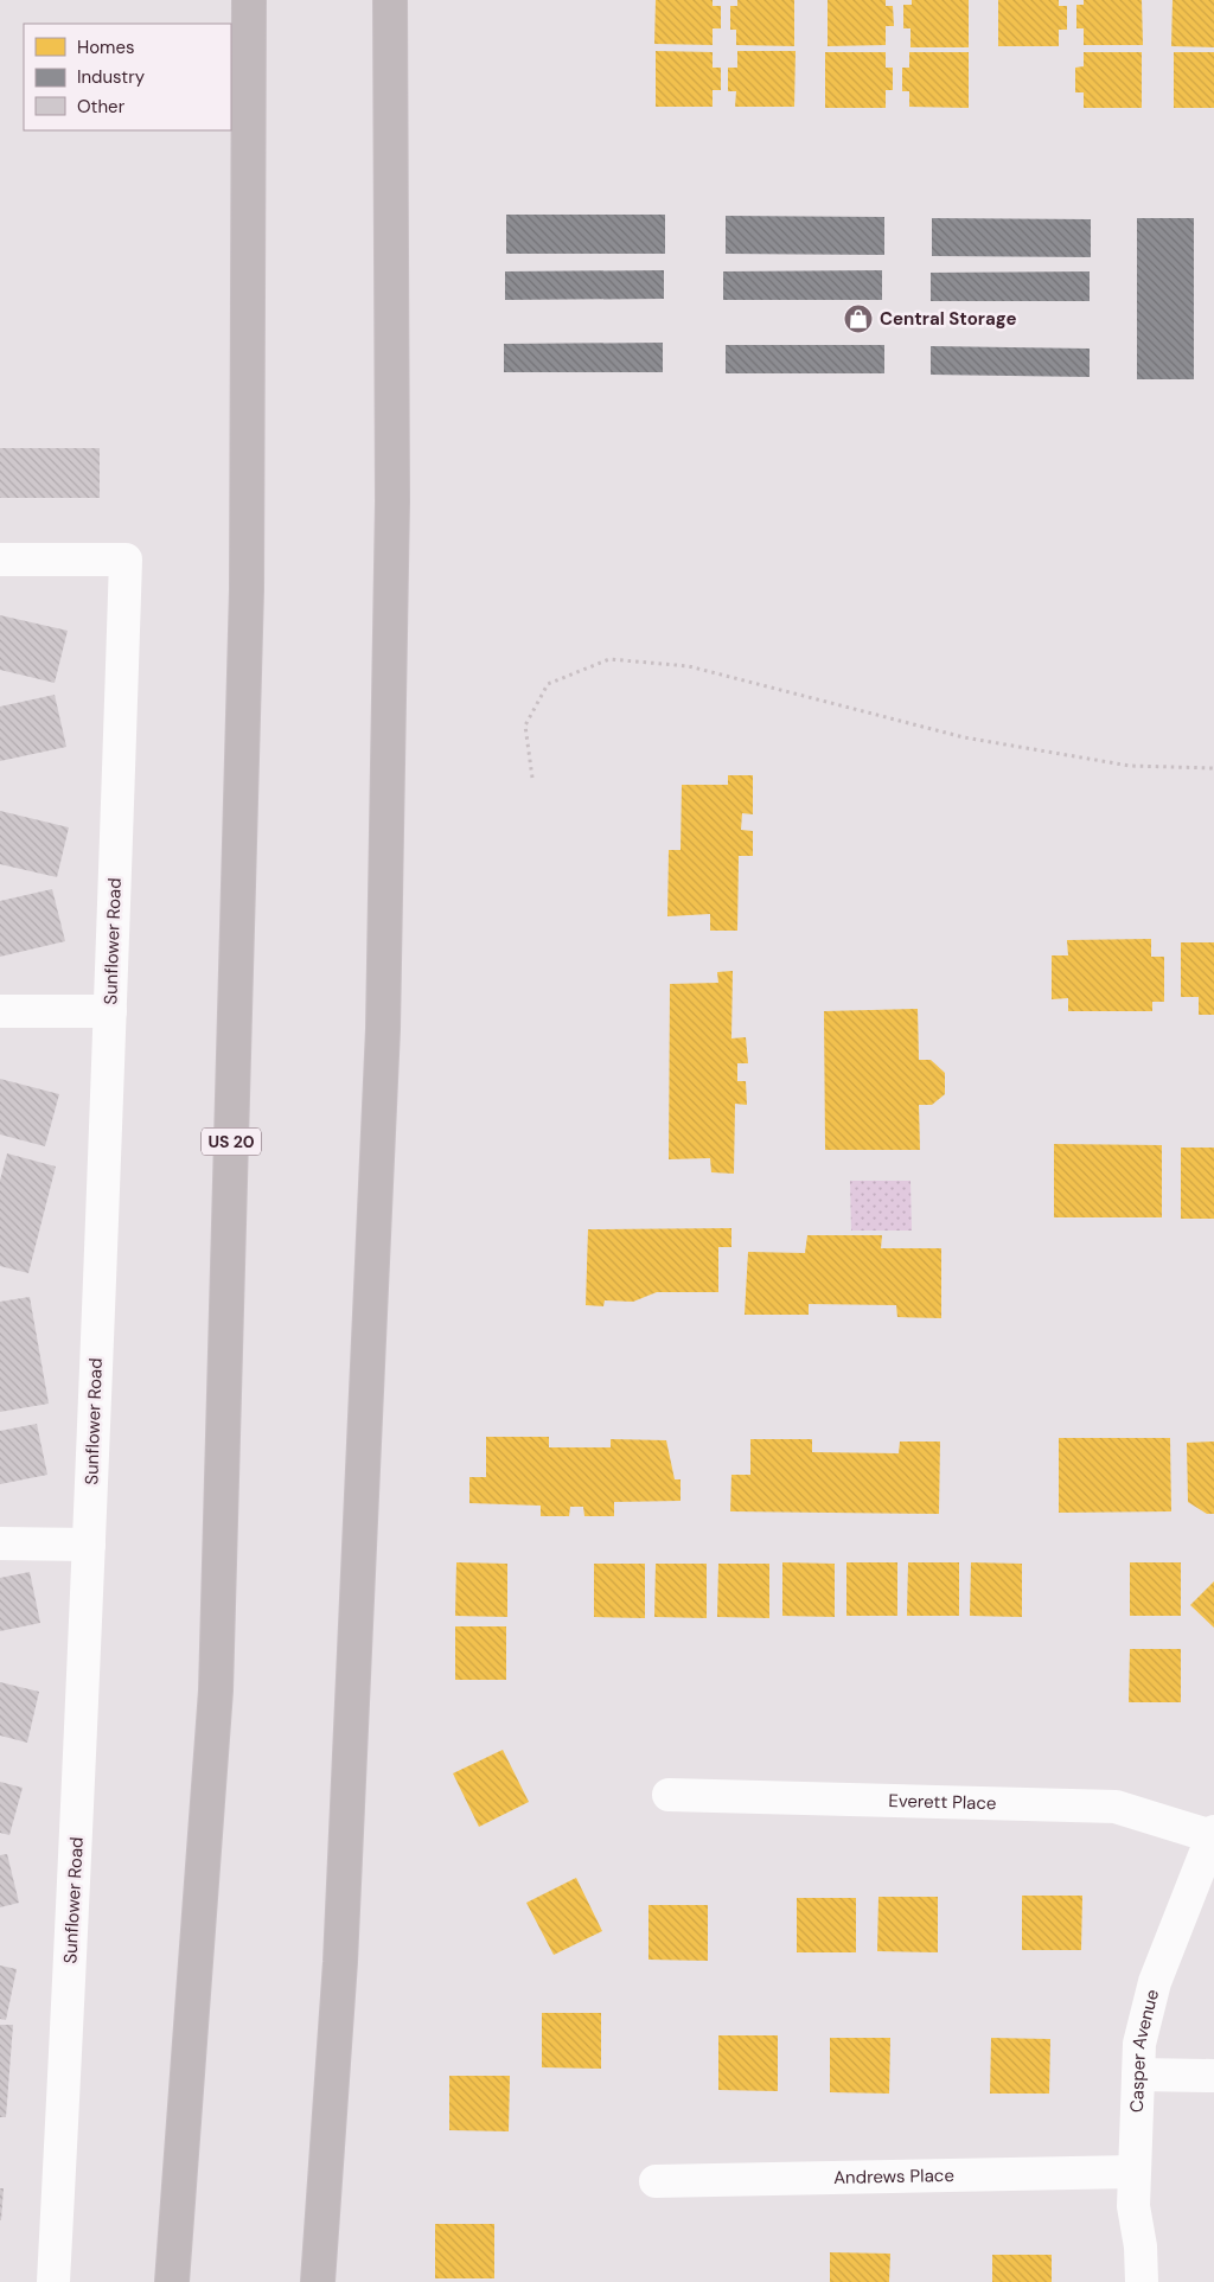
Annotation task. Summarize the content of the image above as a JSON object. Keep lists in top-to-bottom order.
{
  "streets": {
    "highway": ["US 20"],
    "street": [
      "Sunflower Road",
      "Everett Place",
      "Casper Avenue",
      "Andrews Place"
    ]
  },
  "crossings": [
    ["Everett Place", "Casper Avenue"],
    ["Casper Avenue", "Andrews Place"]
  ],
  "places": {
    "shop": ["Central Storage"]
  },
  "legend": ["Homes", "Industry", "Other"]
}
